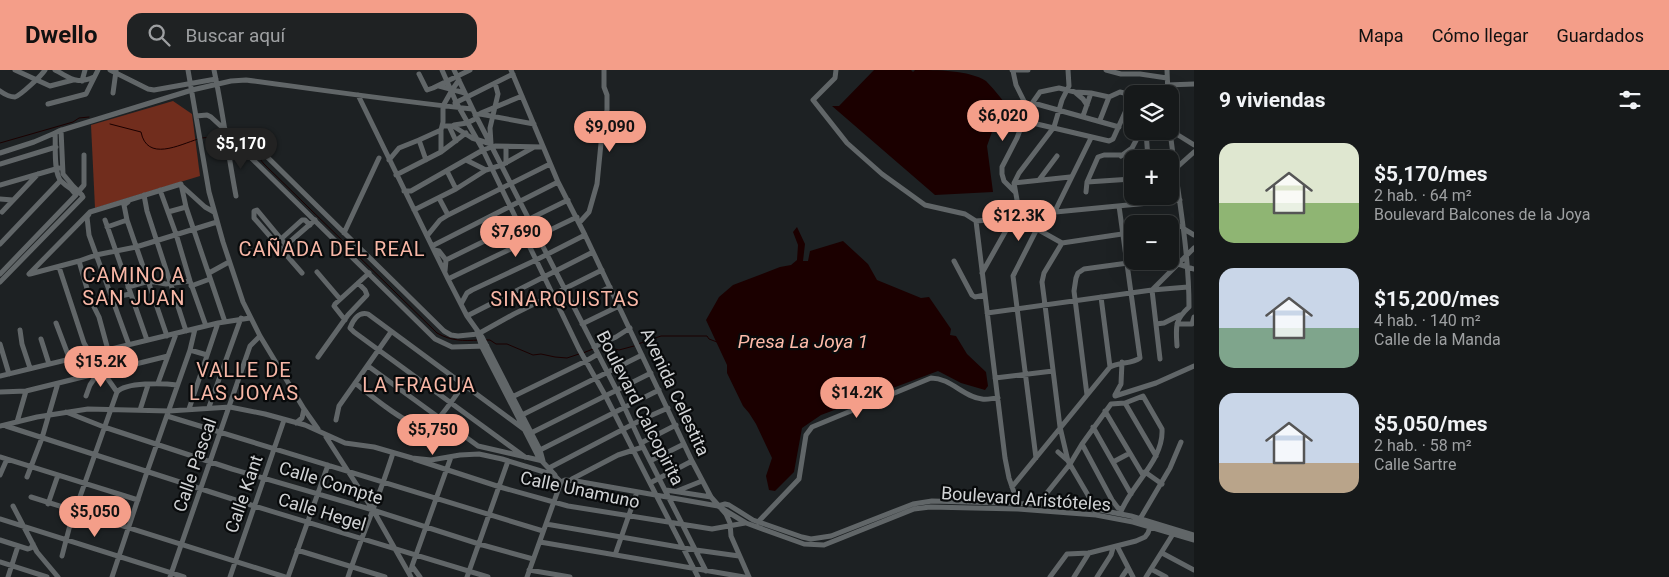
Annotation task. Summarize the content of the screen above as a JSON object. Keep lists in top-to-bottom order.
{
  "streets": {
    "street": [
      "Avenida Celestita",
      "Boulevard Calcopirita",
      "Calle Pascal",
      "Calle Compte",
      "Calle Unamuno",
      "Calle Kant",
      "Boulevard Aristóteles",
      "Calle Hegel"
    ]
  },
  "crossings": [
    ["Avenida Celestita", "Boulevard Aristóteles"],
    ["Boulevard Calcopirita", "Calle Unamuno"],
    ["Boulevard Calcopirita", "Boulevard Aristóteles"],
    ["Calle Pascal", "Calle Compte"],
    ["Calle Pascal", "Boulevard Aristóteles"],
    ["Calle Pascal", "Calle Hegel"],
    ["Calle Compte", "Calle Kant"],
    ["Calle Compte", "Boulevard Aristóteles"],
    ["Calle Unamuno", "Boulevard Aristóteles"],
    ["Calle Kant", "Boulevard Aristóteles"],
    ["Calle Kant", "Calle Hegel"],
    ["Boulevard Aristóteles", "Calle Hegel"]
  ],
  "districts": [
    "CAÑADA DEL REAL",
    "CAMINO A SAN JUAN",
    "SINARQUISTAS",
    "VALLE DE LAS JOYAS",
    "LA FRAGUA"
  ],
  "water": ["Presa La Joya 1"],
  "page": {
    "header": "Dwello",
    "search": "Buscar aquí",
    "nav": ["Mapa", "Cómo llegar", "Guardados"],
    "heading": "9 viviendas",
    "map_buttons": ["+", "−"],
    "price": [
      "$6,020",
      "$9,090",
      "$5,170",
      "$12.3K",
      "$7,690",
      "$15.2K",
      "$14.2K",
      "$5,750",
      "$5,050"
    ],
    "list": [
      {
        "name": "$5,170/mes",
        "note": "2 hab. · 64 m² · Boulevard Balcones de la Joya"
      },
      {
        "name": "$15,200/mes",
        "note": "4 hab. · 140 m² · Calle de la Manda"
      },
      {
        "name": "$5,050/mes",
        "note": "2 hab. · 58 m² · Calle Sartre"
      }
    ]
  }
}
